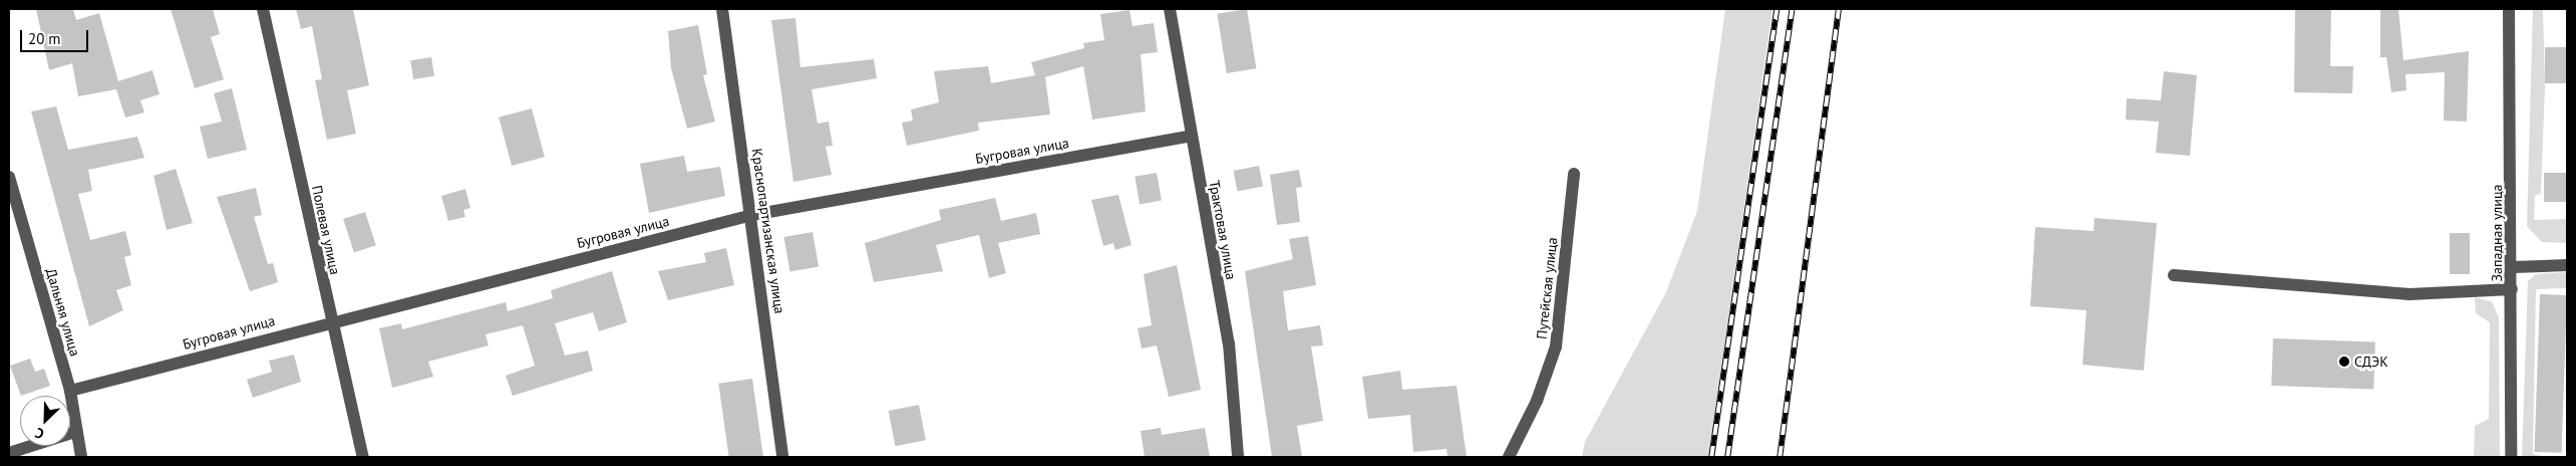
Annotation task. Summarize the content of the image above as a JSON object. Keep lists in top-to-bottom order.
{
  "streets": {
    "street": [
      "Бугровая улица",
      "Полевая улица",
      "Трактовая улица",
      "Краснопартизанская улица",
      "Западная улица",
      "Путейская улица",
      "Дальняя улица"
    ]
  },
  "crossings": [
    ["Бугровая улица", "Полевая улица"],
    ["Бугровая улица", "Трактовая улица"],
    ["Бугровая улица", "Краснопартизанская улица"],
    ["Бугровая улица", "Дальняя улица"]
  ],
  "places": ["СДЭК"],
  "scale_bar": "20 m",
  "north": "bottom left"
}
